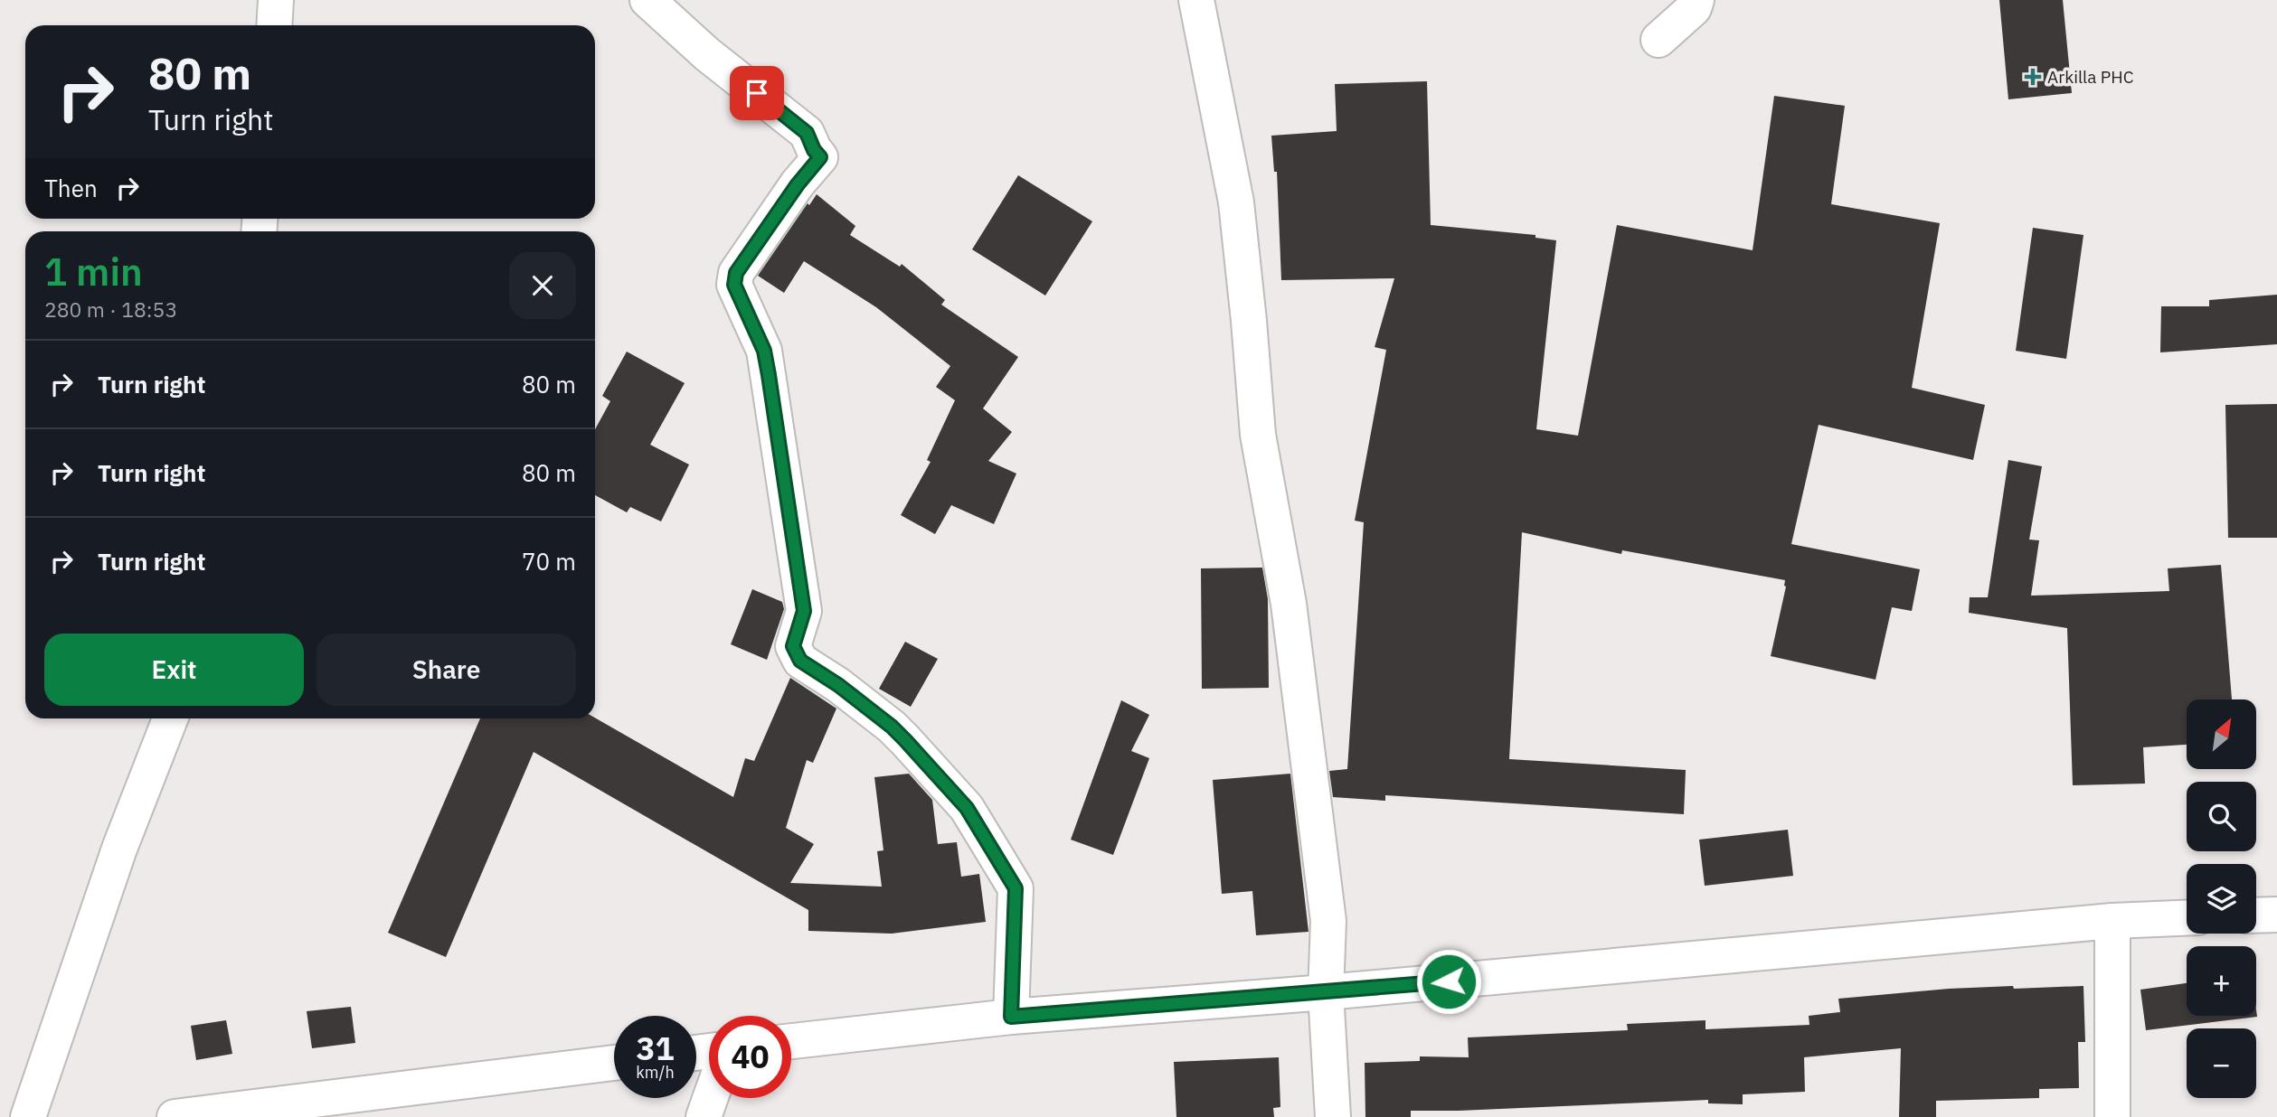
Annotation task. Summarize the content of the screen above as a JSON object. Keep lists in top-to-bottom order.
{
  "places": {
    "health": ["Arkilla PHC"]
  },
  "north": "top right",
  "page": {
    "turn": ["80 m", "Turn right"],
    "then": "Then",
    "heading": ["1 min", "280 m · 18:53"],
    "list": [
      {
        "name": "Turn right",
        "value": "80 m"
      },
      {
        "name": "Turn right",
        "value": "80 m"
      },
      {
        "name": "Turn right",
        "value": "70 m"
      }
    ],
    "buttons": ["Exit", "Share"],
    "map_buttons": ["+", "−"],
    "speed": "31 km/h",
    "limit": "40"
  }
}
